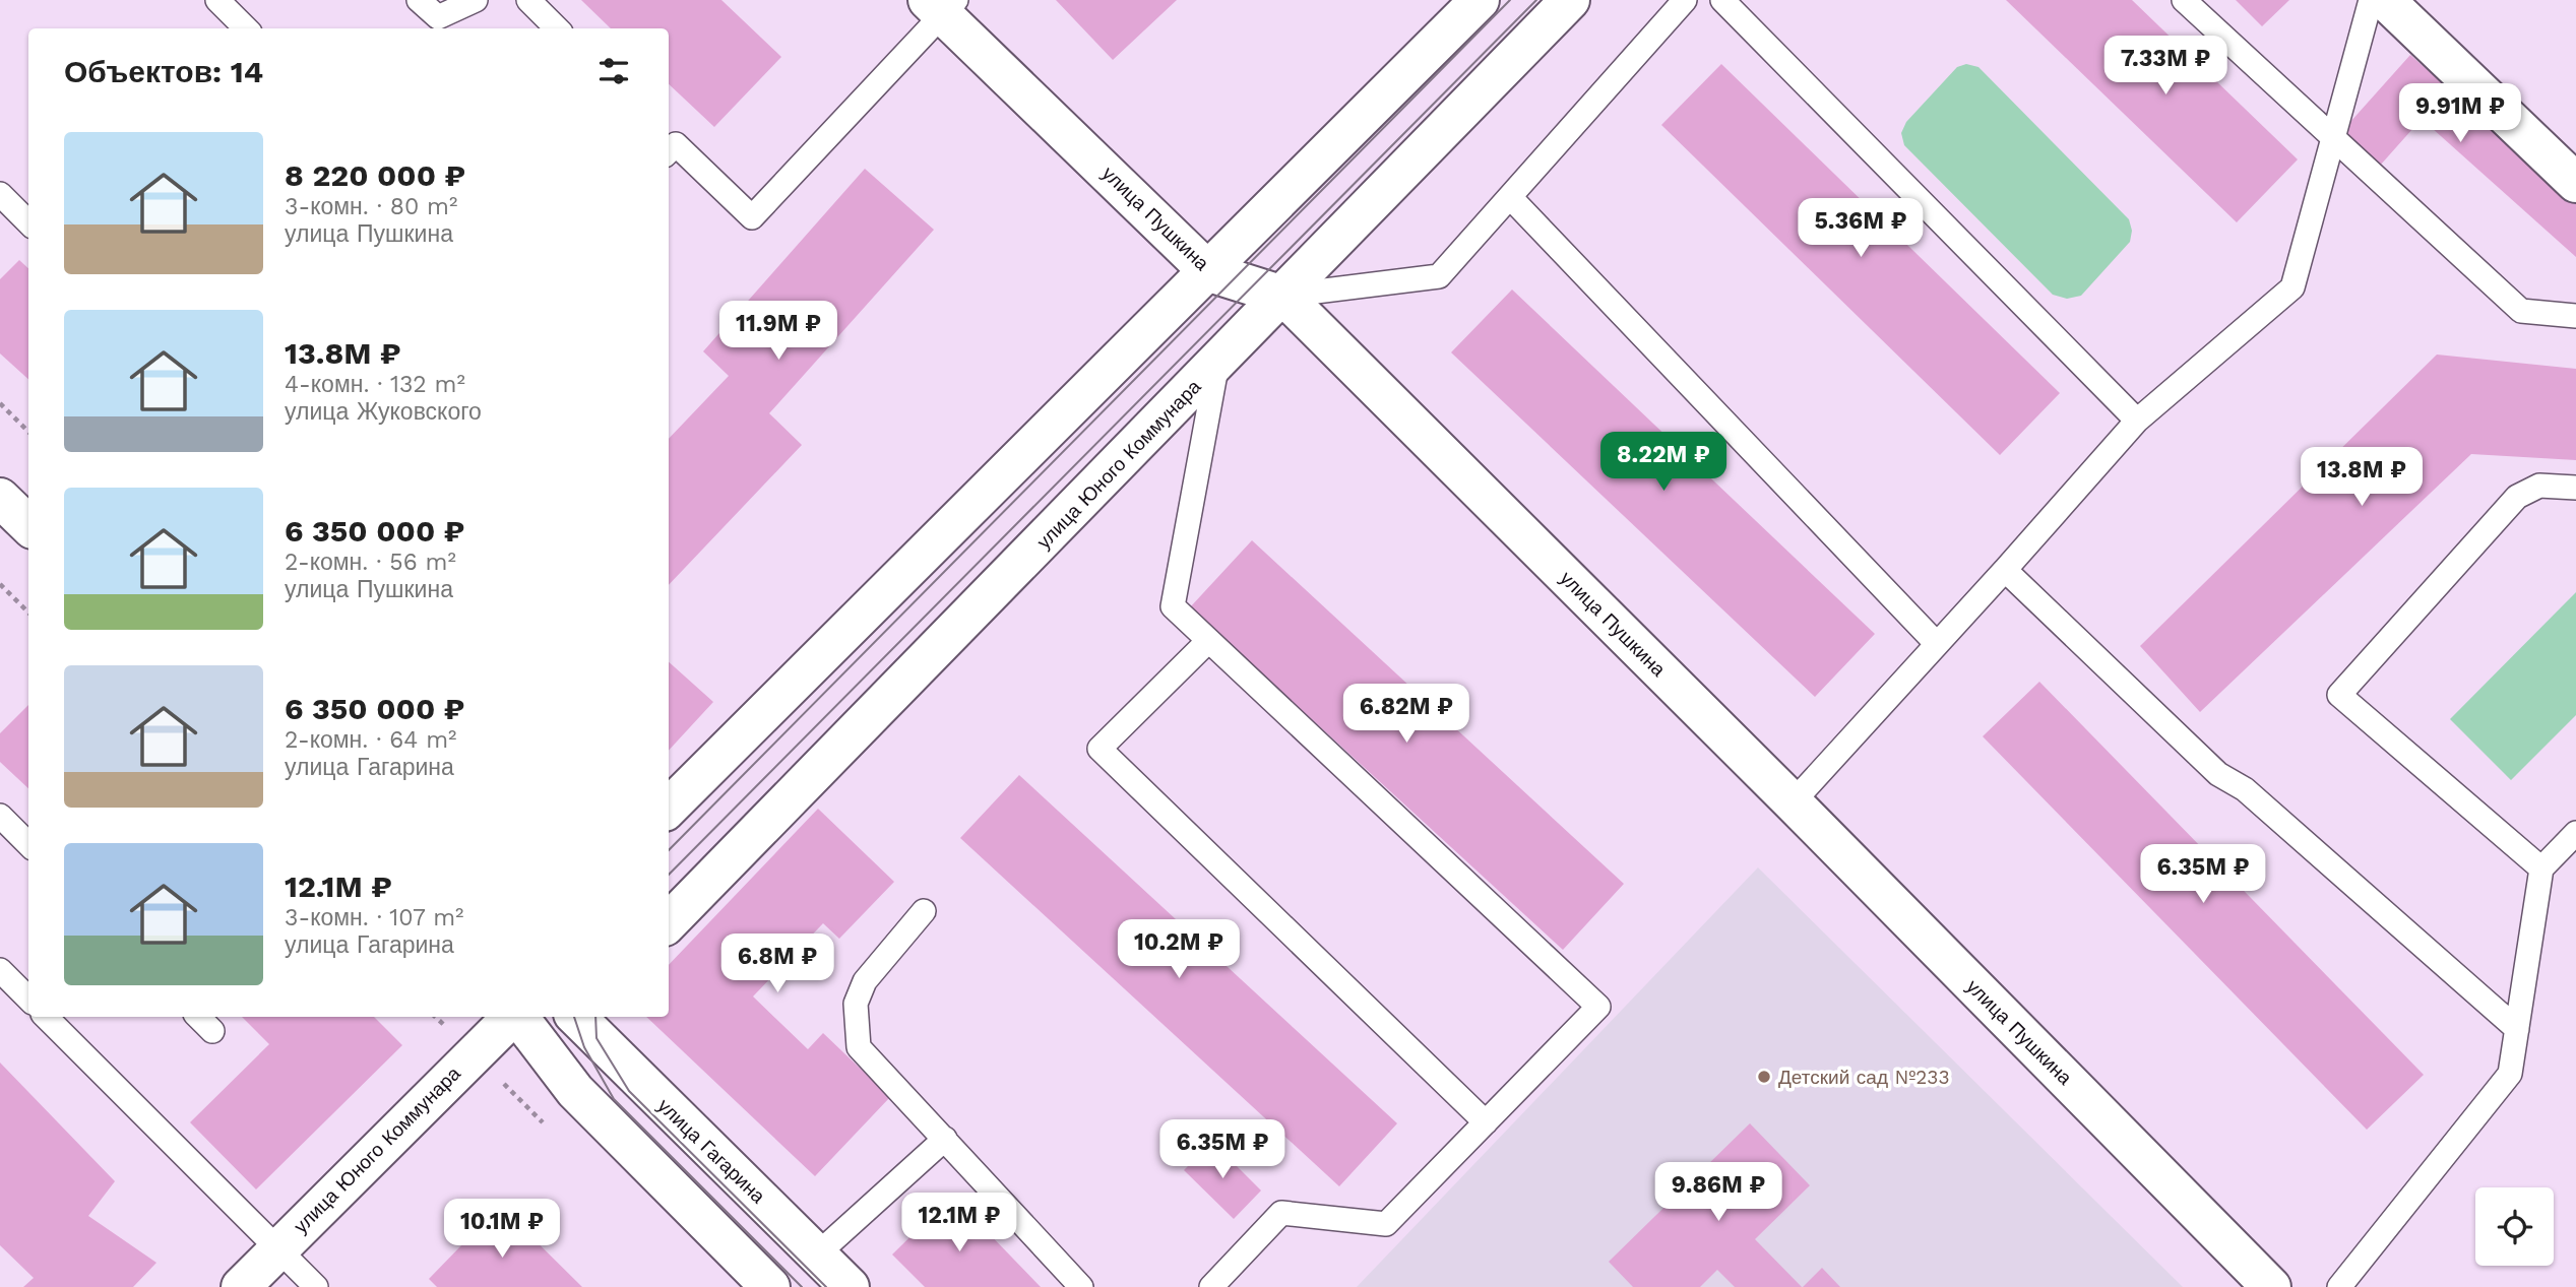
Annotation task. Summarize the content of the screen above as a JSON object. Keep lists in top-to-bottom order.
{
  "streets": {
    "street": ["улица Пушкина", "улица Юного Коммунара", "улица Гагарина"]
  },
  "crossings": [
    ["улица Пушкина", "улица Юного Коммунара"]
  ],
  "places": ["Детский сад №233"],
  "page": {
    "heading": "Объектов: 14",
    "price": [
      "7.33M ₽",
      "9.91M ₽",
      "5.36M ₽",
      "11.9M ₽",
      "8.22M ₽",
      "13.8M ₽",
      "6.82M ₽",
      "6.35M ₽",
      "10.2M ₽",
      "6.8M ₽",
      "6.35M ₽",
      "9.86M ₽",
      "12.1M ₽",
      "10.1M ₽"
    ],
    "list": [
      {
        "name": "8 220 000 ₽",
        "note": "3-комн. · 80 m² · улица Пушкина"
      },
      {
        "name": "13.8M ₽",
        "note": "4-комн. · 132 m² · улица Жуковского"
      },
      {
        "name": "6 350 000 ₽",
        "note": "2-комн. · 56 m² · улица Пушкина"
      },
      {
        "name": "6 350 000 ₽",
        "note": "2-комн. · 64 m² · улица Гагарина"
      },
      {
        "name": "12.1M ₽",
        "note": "3-комн. · 107 m² · улица Гагарина"
      }
    ]
  }
}
